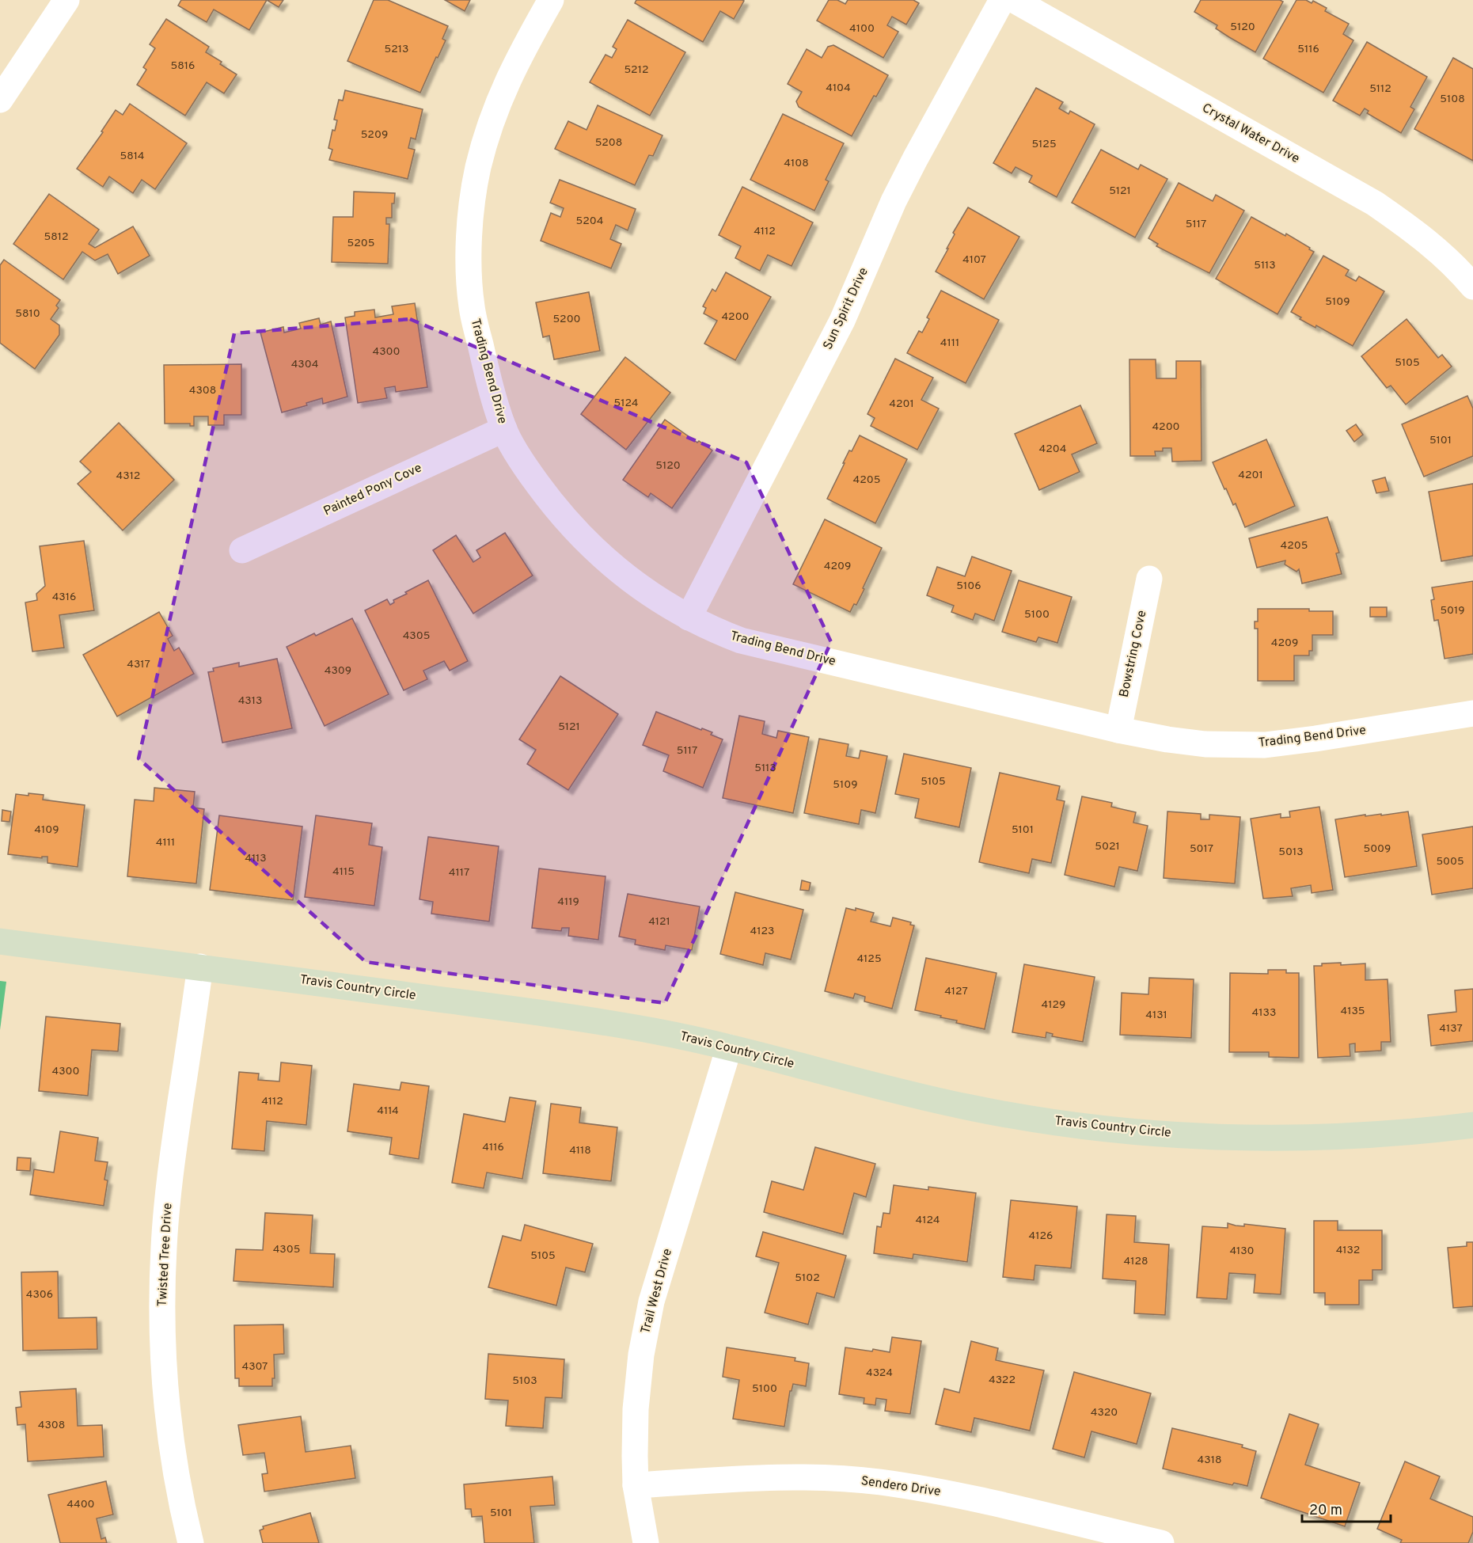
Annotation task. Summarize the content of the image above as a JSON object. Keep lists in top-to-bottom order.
{
  "streets": {
    "street": [
      "Crystal Water Drive",
      "Sun Spirit Drive",
      "Trading Bend Drive",
      "Painted Pony Cove",
      "Bowstring Cove",
      "Travis Country Circle",
      "Twisted Tree Drive",
      "Trail West Drive",
      "Sendero Drive"
    ]
  },
  "crossings": [
    ["Sun Spirit Drive", "Trading Bend Drive"],
    ["Trading Bend Drive", "Painted Pony Cove"],
    ["Trading Bend Drive", "Bowstring Cove"],
    ["Travis Country Circle", "Twisted Tree Drive"],
    ["Travis Country Circle", "Trail West Drive"],
    ["Trail West Drive", "Sendero Drive"]
  ],
  "house_numbers": [
    "5120",
    "4100",
    "5213",
    "5116",
    "5816",
    "5212",
    "4104",
    "5112",
    "5108",
    "5209",
    "5208",
    "5125",
    "5814",
    "4108",
    "5121",
    "5204",
    "5117",
    "4112",
    "5812",
    "5205",
    "4107",
    "5113",
    "5109",
    "5810",
    "4200",
    "5200",
    "4111",
    "4300",
    "5105",
    "4304",
    "4308",
    "5124",
    "4201",
    "4200",
    "5101",
    "4204",
    "5120",
    "4201",
    "4312",
    "4205",
    "4205",
    "4209",
    "5106",
    "4316",
    "5019",
    "5100",
    "4305",
    "4209",
    "4317",
    "4309",
    "4313",
    "5121",
    "5117",
    "5113",
    "5105",
    "5109",
    "4109",
    "5101",
    "4111",
    "5021",
    "5017",
    "5009",
    "5013",
    "4113",
    "5005",
    "4115",
    "4117",
    "4119",
    "4121",
    "4123",
    "4125",
    "4127",
    "4129",
    "4135",
    "4133",
    "4131",
    "4137",
    "4300",
    "4112",
    "4114",
    "4116",
    "4118",
    "4124",
    "4126",
    "4305",
    "4132",
    "4130",
    "5105",
    "4128",
    "5102",
    "4306",
    "4307",
    "4324",
    "4322",
    "5103",
    "5100",
    "4320",
    "4308",
    "4318",
    "4400",
    "5101"
  ],
  "scale_bar": "20 m"
}
